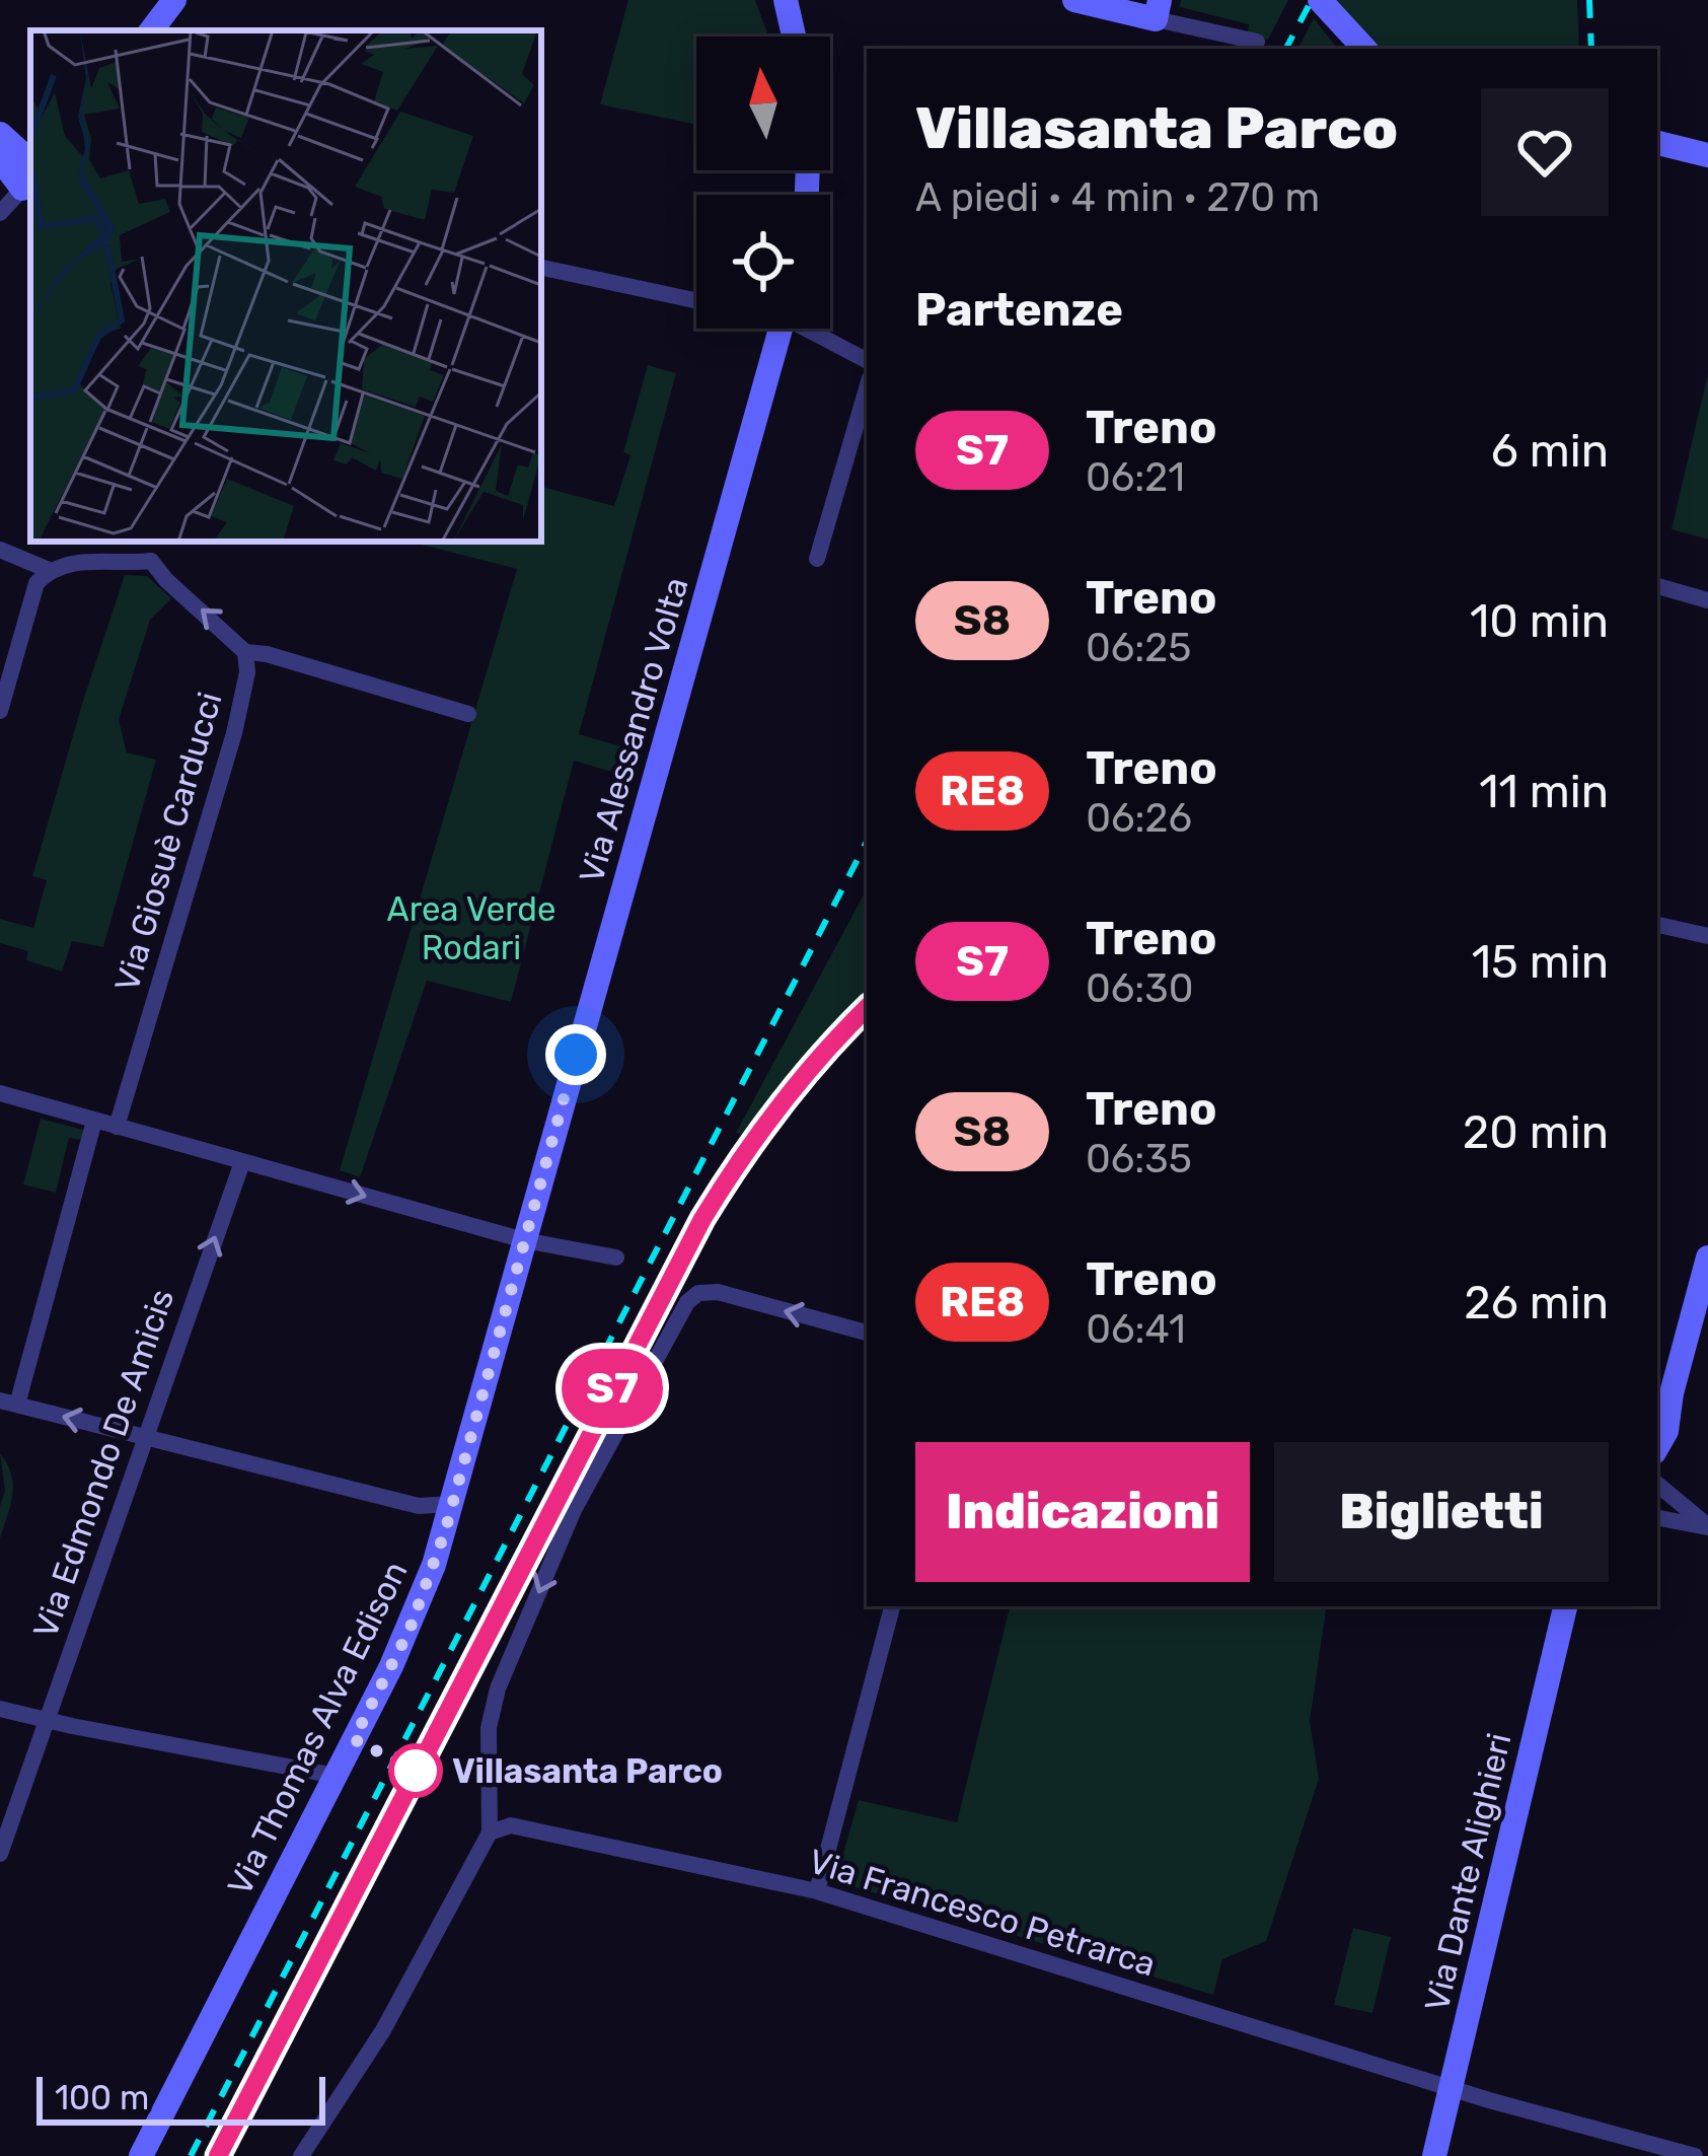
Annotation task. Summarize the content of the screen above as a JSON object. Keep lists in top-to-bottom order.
{
  "streets": {
    "main road": ["Via Alessandro Volta", "Via Thomas Alva Edison", "Via Dante Alighieri"],
    "street": ["Via Giosuè Carducci", "Via Edmondo De Amicis", "Via Francesco Petrarca"]
  },
  "crossings": [
    ["Via Alessandro Volta", "Via Thomas Alva Edison"],
    ["Via Dante Alighieri", "Via Francesco Petrarca"]
  ],
  "parks": ["Area Verde Rodari"],
  "places": ["Villasanta Parco"],
  "scale_bar": "100 m",
  "north": "top",
  "page": {
    "on_map": "S7",
    "heading": [
      ["Villasanta Parco", "A piedi · 4 min · 270 m"],
      "Partenze"
    ],
    "list": [
      {
        "mark": "S7",
        "name": "Treno",
        "note": "06:21",
        "value": "6 min"
      },
      {
        "mark": "S8",
        "name": "Treno",
        "note": "06:25",
        "value": "10 min"
      },
      {
        "mark": "RE8",
        "name": "Treno",
        "note": "06:26",
        "value": "11 min"
      },
      {
        "mark": "S7",
        "name": "Treno",
        "note": "06:30",
        "value": "15 min"
      },
      {
        "mark": "S8",
        "name": "Treno",
        "note": "06:35",
        "value": "20 min"
      },
      {
        "mark": "RE8",
        "name": "Treno",
        "note": "06:41",
        "value": "26 min"
      }
    ],
    "buttons": ["Indicazioni", "Biglietti"],
    "scale": "100 m"
  }
}
